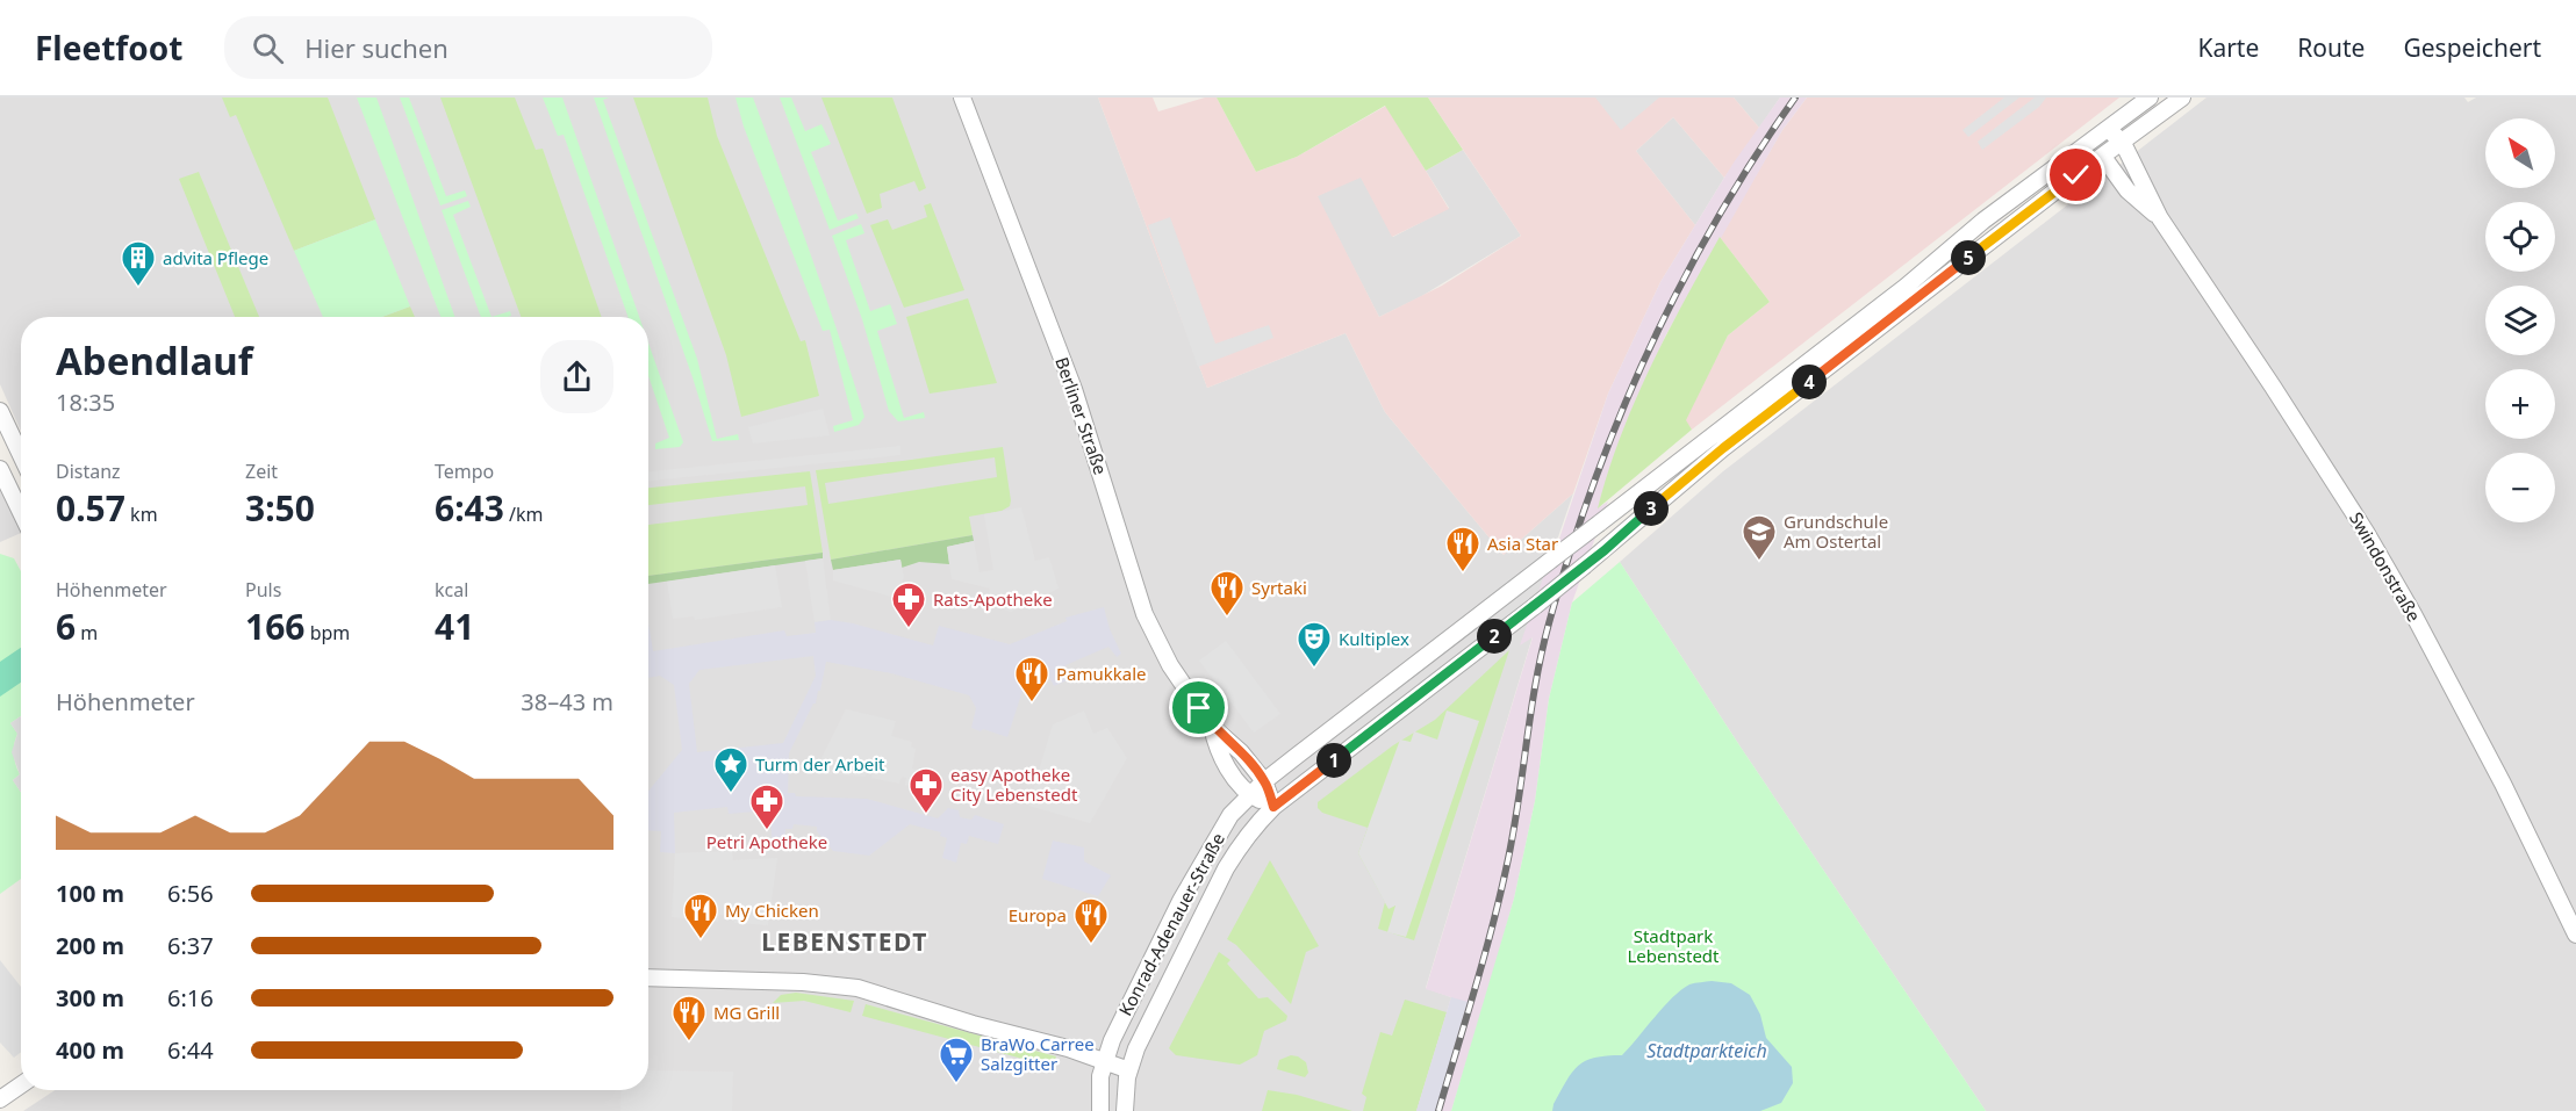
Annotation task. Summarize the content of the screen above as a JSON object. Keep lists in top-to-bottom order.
{
  "streets": {
    "street": ["Berliner Straße", "Swindonstraße", "Konrad-Adenauer-Straße"]
  },
  "crossings": [
    ["Berliner Straße", "Konrad-Adenauer-Straße"],
    ["Swindonstraße", "Konrad-Adenauer-Straße"]
  ],
  "districts": ["LEBENSTEDT"],
  "water": ["Stadtparkteich"],
  "parks": ["Stadtpark Lebenstedt"],
  "places": {
    "building": ["advita Pflege"],
    "school or university": ["Grundschule Am Ostertal"],
    "restaurant": [
      "Asia Star",
      "Syrtaki",
      "Pamukkale",
      "My Chicken",
      "Europa",
      "MG Grill"
    ],
    "pharmacy": ["Rats-Apotheke", "easy Apotheke City Lebenstedt", "Petri Apotheke"],
    "theatre": ["Kultiplex"],
    "place": ["Turm der Arbeit"],
    "supermarket": ["BraWo Carree Salzgitter"]
  },
  "north": "top left",
  "page": {
    "header": "Fleetfoot",
    "search": "Hier suchen",
    "nav": ["Karte", "Route", "Gespeichert"],
    "map_buttons": ["+", "−"],
    "pins": [
      "5",
      "4",
      "3",
      "2",
      "1"
    ],
    "heading": ["Abendlauf", "18:35"],
    "stats": [
      ["Distanz", "0.57 km"],
      ["Zeit", "3:50"],
      ["Tempo", "6:43 /km"],
      ["Höhenmeter", "6 m"],
      ["Puls", "166 bpm"],
      ["kcal", "41"]
    ],
    "chart": ["Höhenmeter", "38–43 m"],
    "list": [
      {
        "name": "100 m",
        "note": "6:56"
      },
      {
        "name": "200 m",
        "note": "6:37"
      },
      {
        "name": "300 m",
        "note": "6:16"
      },
      {
        "name": "400 m",
        "note": "6:44"
      }
    ]
  }
}
